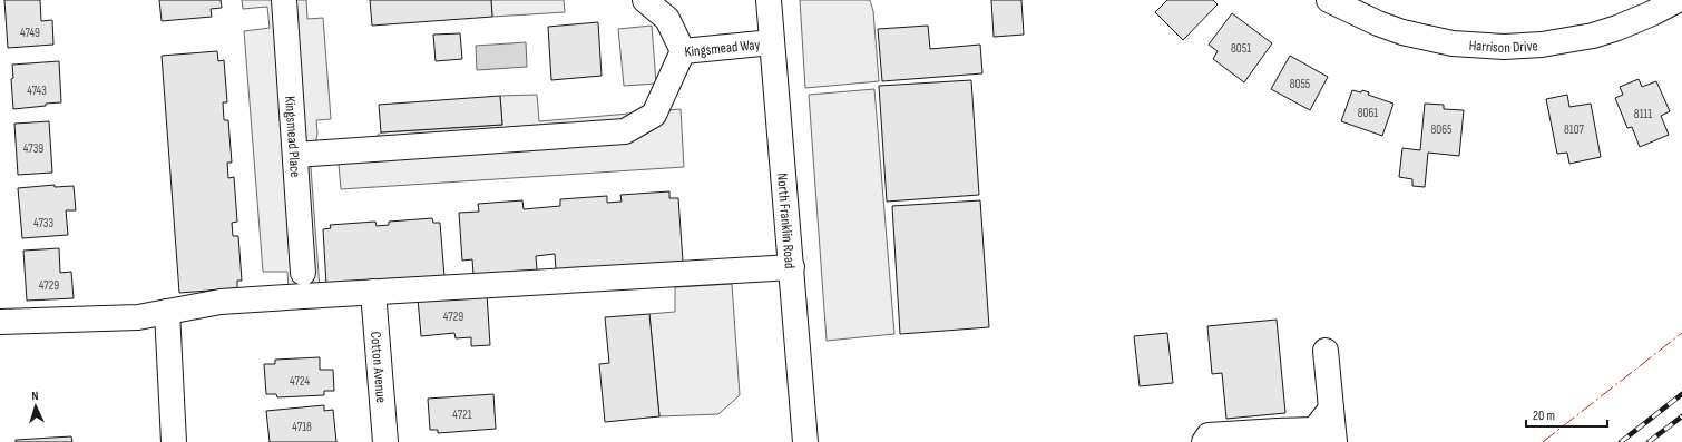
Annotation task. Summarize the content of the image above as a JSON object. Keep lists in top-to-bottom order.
{
  "streets": {
    "street": [
      "Kingsmead Way",
      "Harrison Drive",
      "Kingsmead Place",
      "North Franklin Road",
      "Cotton Avenue"
    ]
  },
  "crossings": [
    ["Kingsmead Way", "North Franklin Road"]
  ],
  "house_numbers": [
    "4749",
    "8051",
    "8055",
    "4743",
    "8061",
    "8111",
    "8065",
    "8107",
    "4739",
    "4733",
    "4729",
    "4729",
    "4724",
    "4721",
    "4718"
  ],
  "scale_bar": "20 m",
  "north": "top"
}
